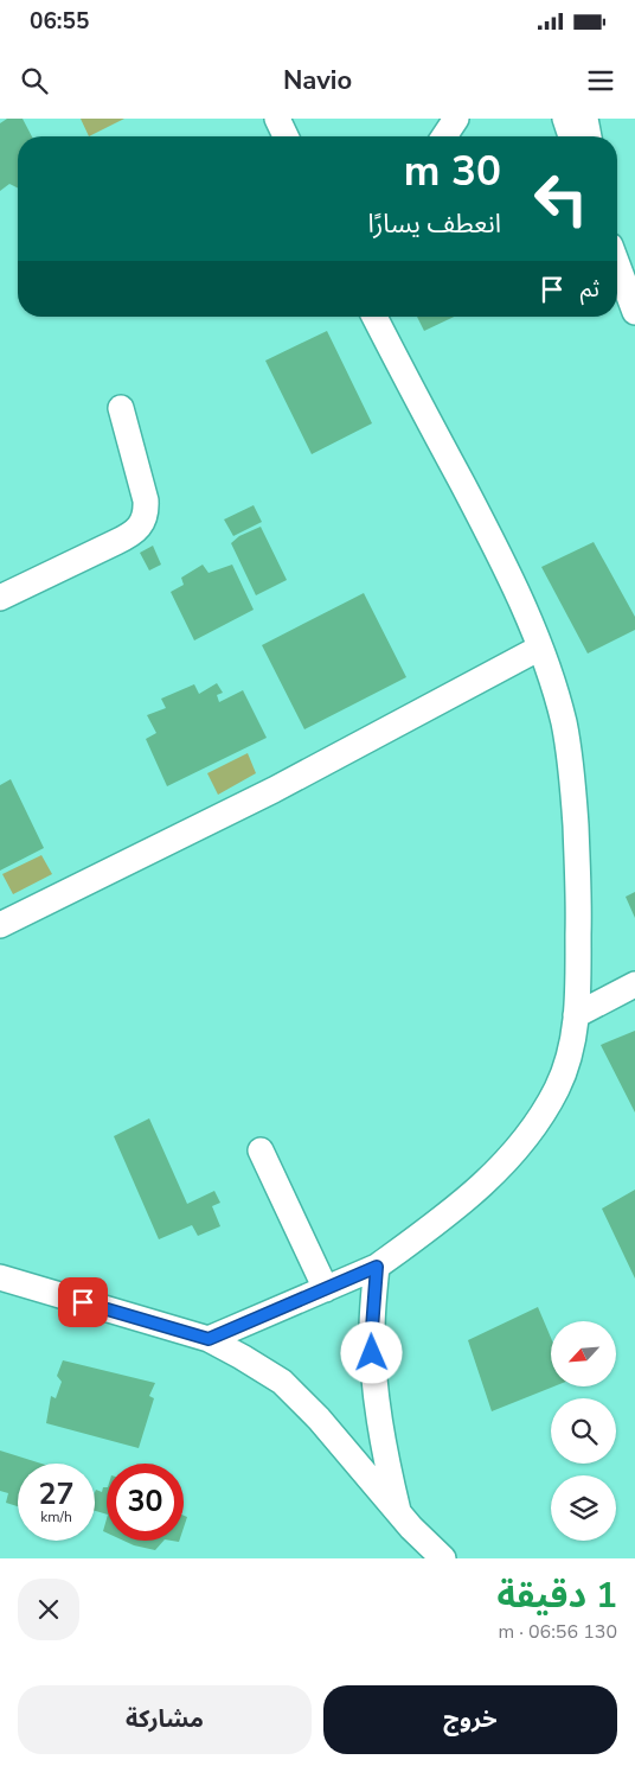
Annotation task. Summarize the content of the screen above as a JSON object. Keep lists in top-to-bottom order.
{
  "north": "bottom left",
  "page": {
    "status": "06:55",
    "header": "Navio",
    "turn": ["30 m", "انعطف يسارًا"],
    "then": "ثم",
    "speed": "27 km/h",
    "limit": "30",
    "heading": ["1 دقيقة", "130 m · 06:56"],
    "buttons": ["خروج", "مشاركة"]
  }
}
